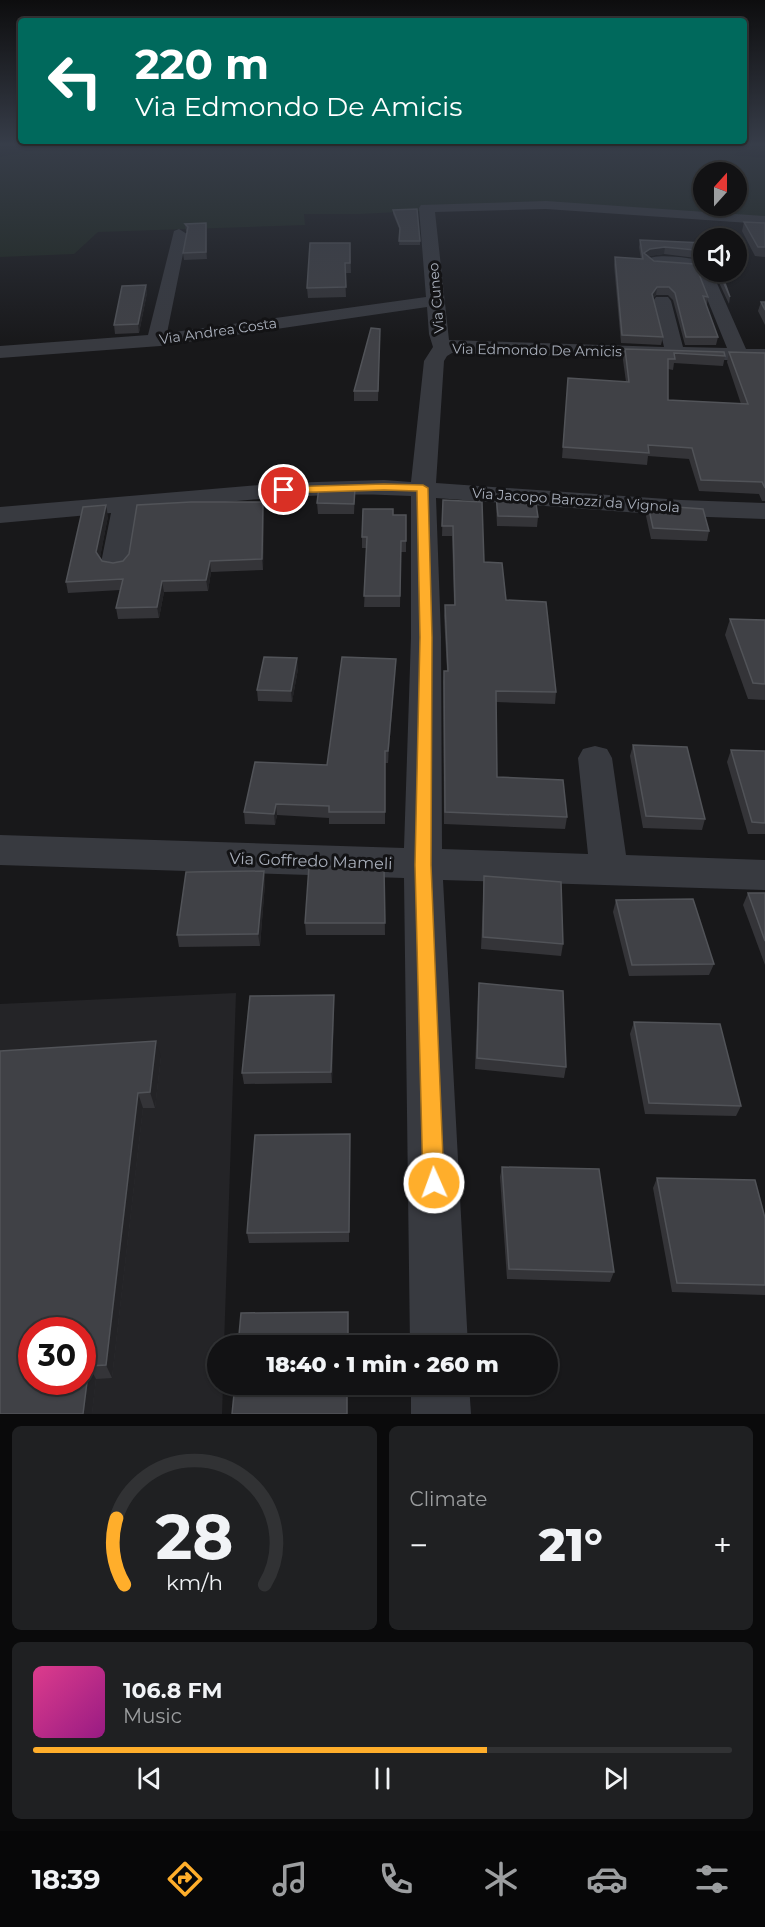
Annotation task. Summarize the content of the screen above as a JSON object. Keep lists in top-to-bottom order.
{
  "streets": {
    "street": [
      "Via Cuneo",
      "Via Andrea Costa",
      "Via Edmondo De Amicis",
      "Via Jacopo Barozzi da Vignola",
      "Via Goffredo Mameli"
    ]
  },
  "crossings": [
    ["Via Cuneo", "Via Andrea Costa"],
    ["Via Cuneo", "Via Edmondo De Amicis"],
    ["Via Edmondo De Amicis", "Via Jacopo Barozzi da Vignola"],
    ["Via Edmondo De Amicis", "Via Goffredo Mameli"]
  ],
  "north": "top",
  "page": {
    "turn": ["220 m", "Via Edmondo De Amicis"],
    "limit": "30",
    "trip": "18:40 · 1 min · 260 m",
    "tile": "Climate",
    "heat": ["−", "21°", "+"],
    "song": ["106.8 FM", "Music"],
    "tabs": "18:39",
    "gauge": ["28", "km/h"]
  }
}
